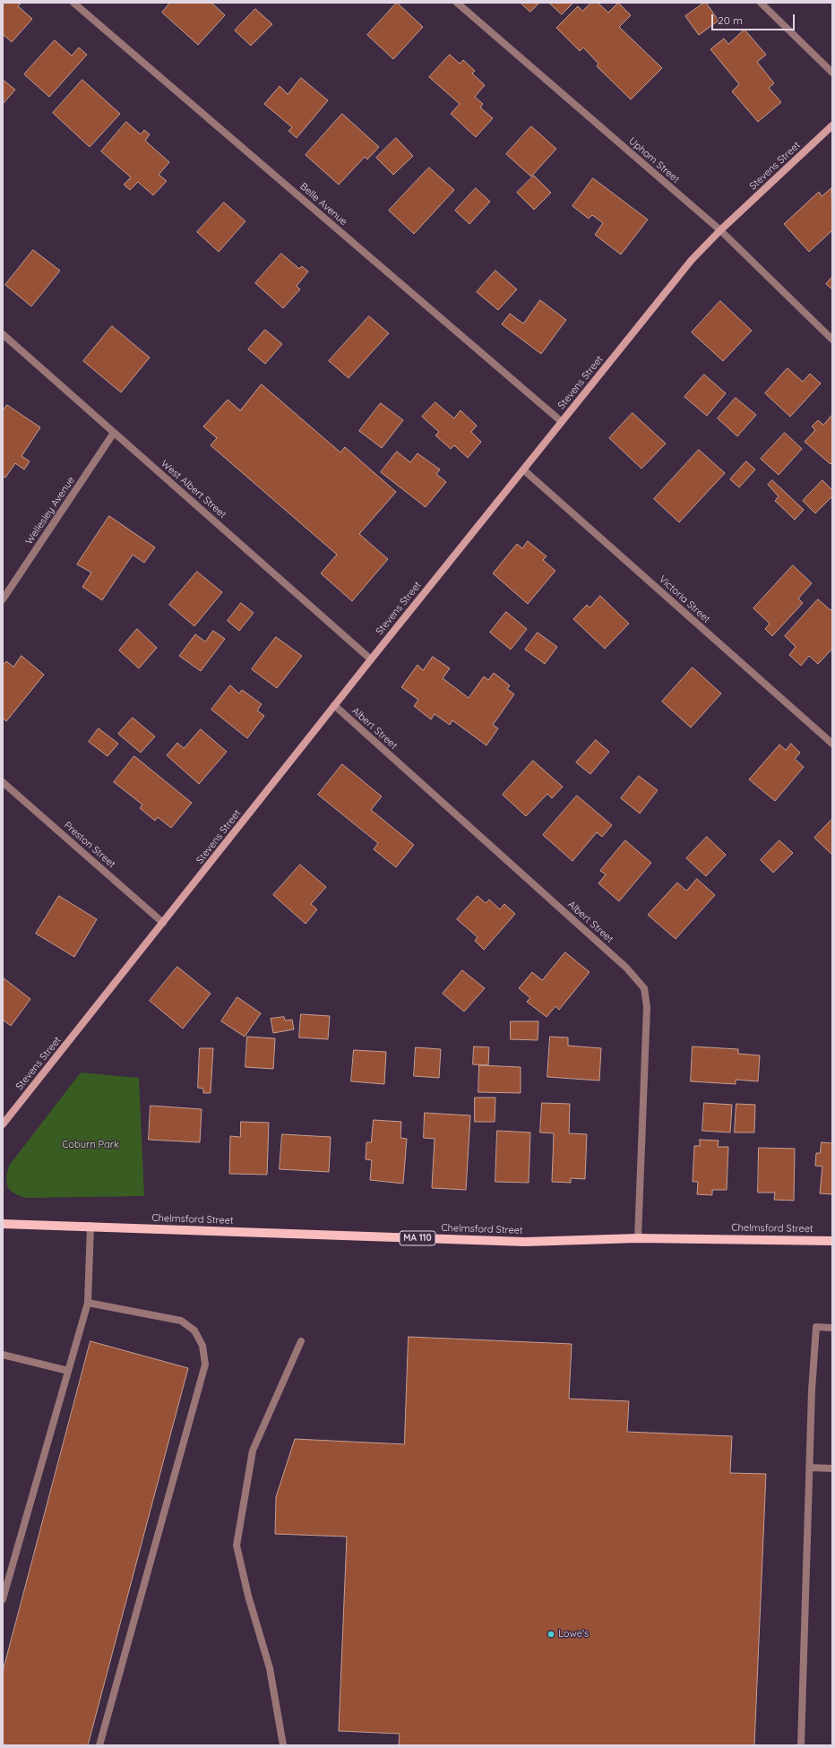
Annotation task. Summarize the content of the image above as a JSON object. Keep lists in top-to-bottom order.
{
  "streets": {
    "main road": ["Stevens Street", "Chelmsford Street", "MA 110"],
    "street": [
      "Upham Street",
      "Belle Avenue",
      "West Albert Street",
      "Wellesley Avenue",
      "Victoria Street",
      "Albert Street",
      "Preston Street"
    ]
  },
  "crossings": [
    ["Upham Street", "Stevens Street"],
    ["Stevens Street", "Belle Avenue"],
    ["Stevens Street", "West Albert Street"],
    ["Stevens Street", "Victoria Street"],
    ["Stevens Street", "Albert Street"],
    ["Stevens Street", "Preston Street"],
    ["West Albert Street", "Wellesley Avenue"],
    ["Albert Street", "Chelmsford Street"]
  ],
  "parks": ["Coburn Park"],
  "places": ["Lowe's"],
  "scale_bar": "20 m"
}
